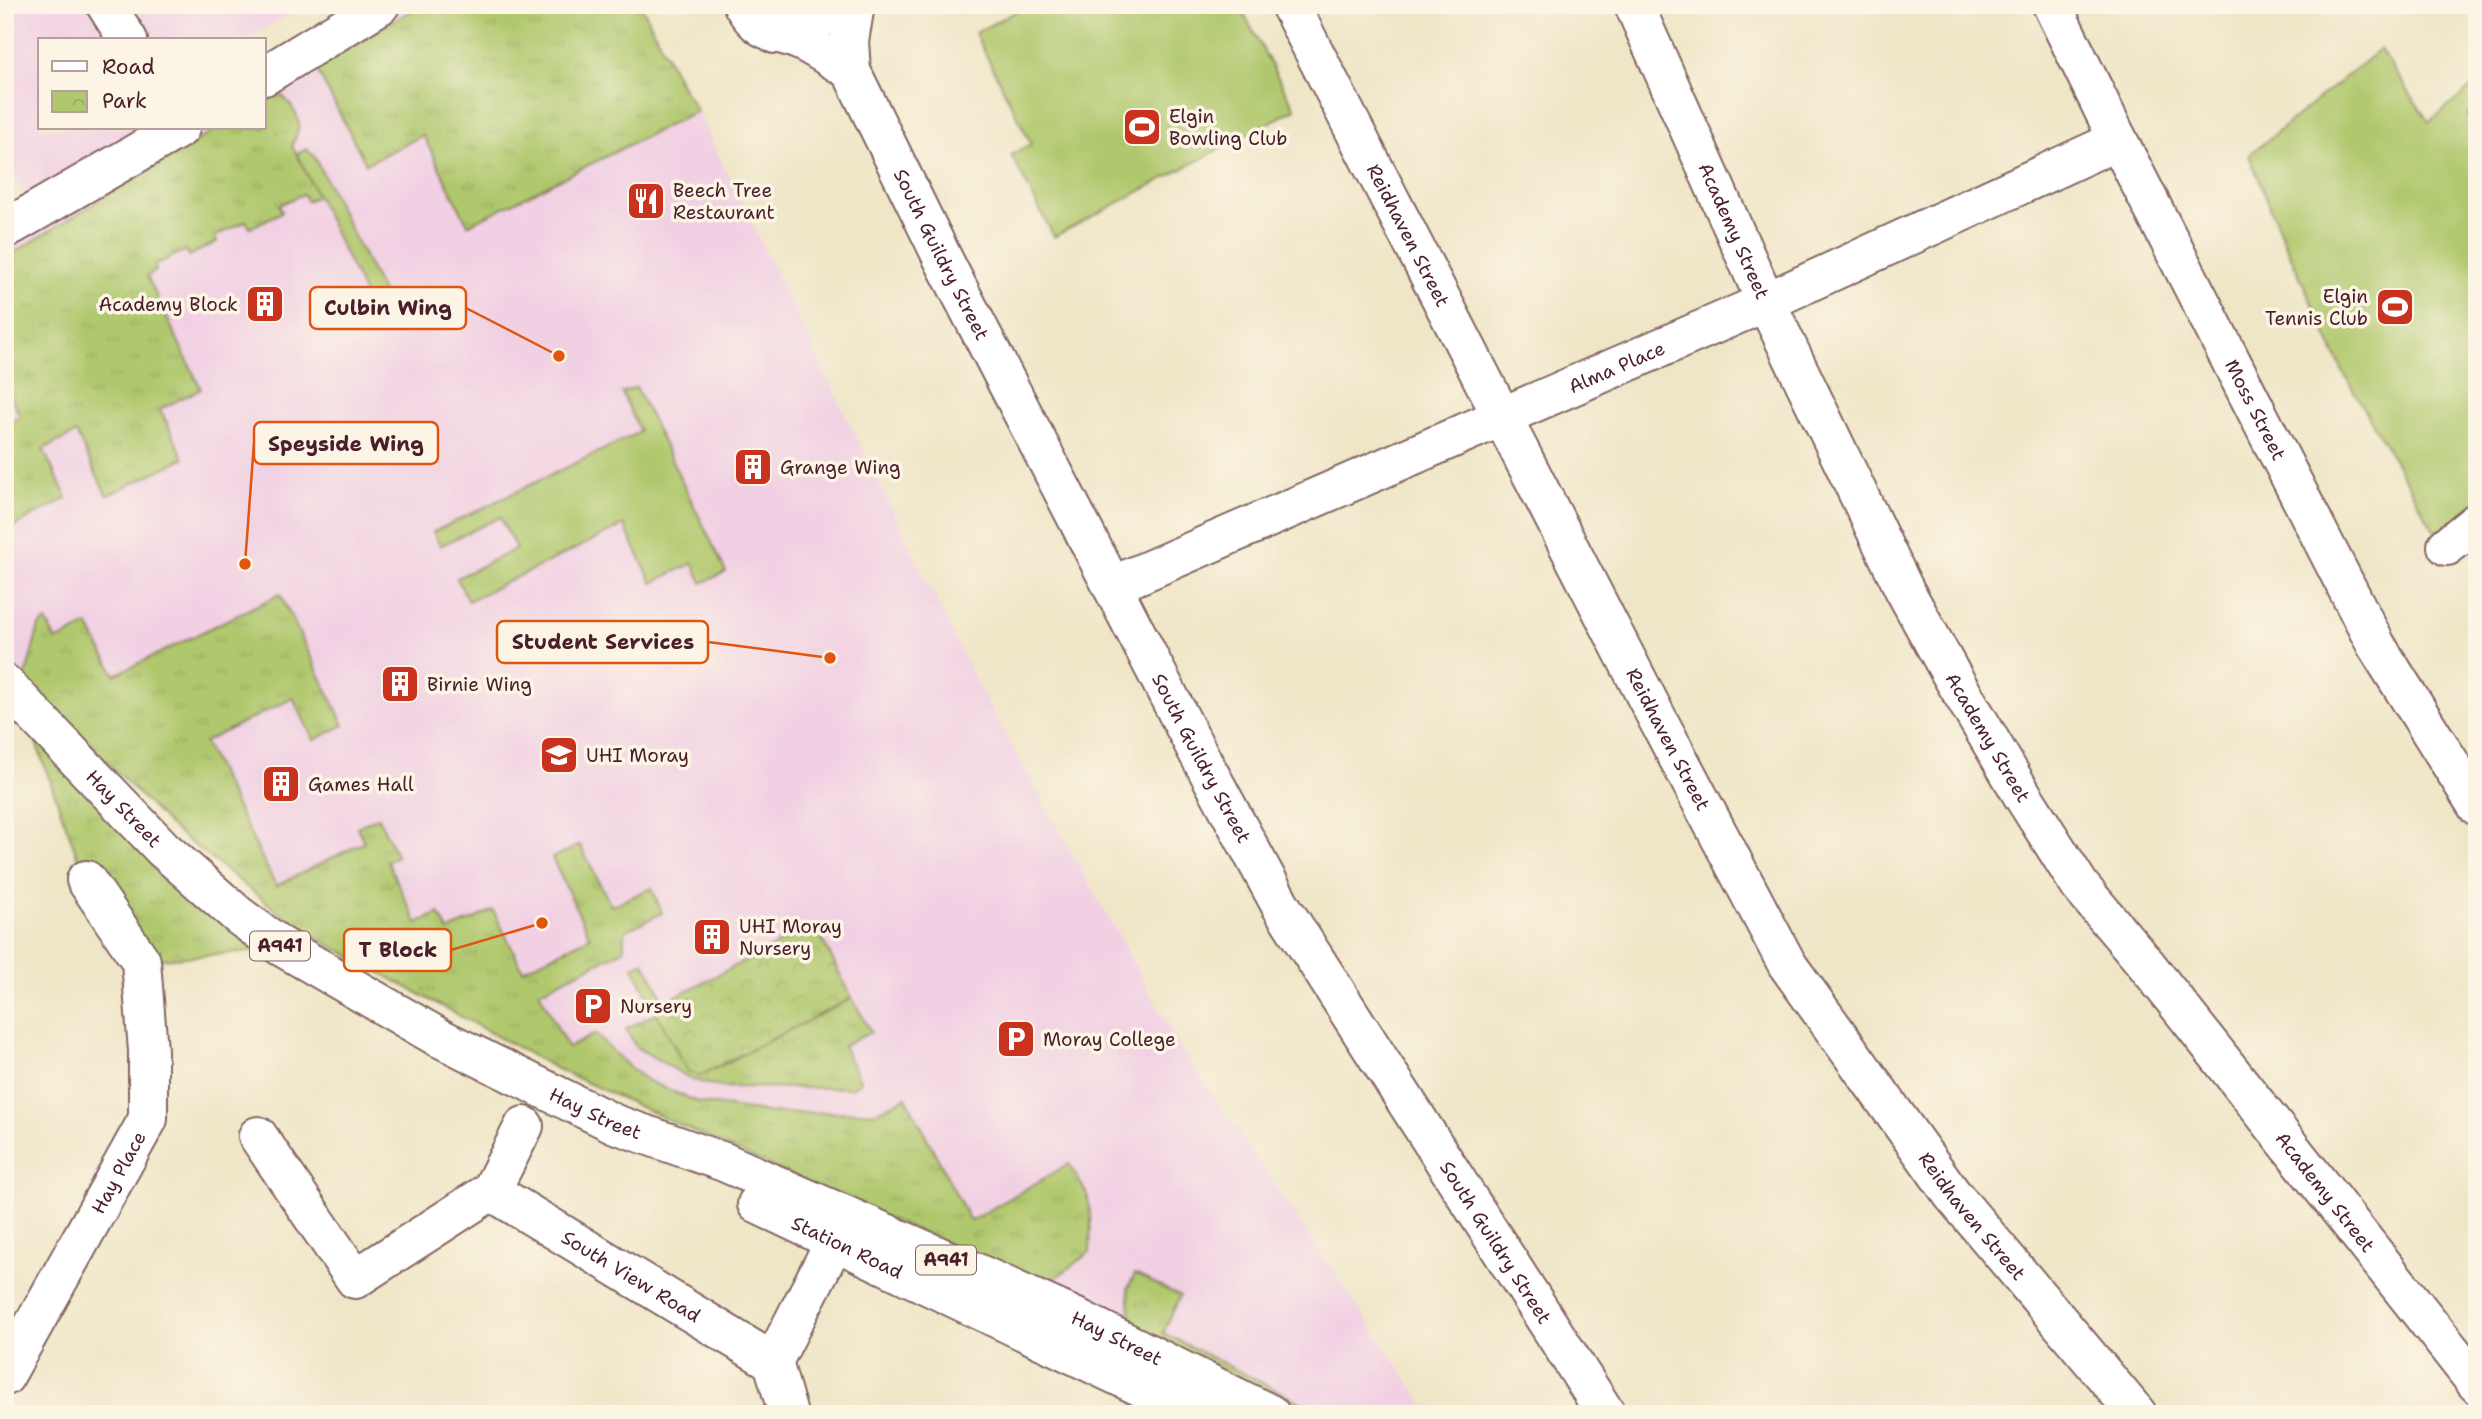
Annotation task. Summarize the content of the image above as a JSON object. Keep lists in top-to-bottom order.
{
  "streets": {
    "street": [
      "Academy Street",
      "Reidhaven Street",
      "South Guildry Street",
      "Alma Place",
      "Moss Street",
      "Hay Street",
      "A941",
      "Hay Place",
      "Station Road",
      "South View Road"
    ]
  },
  "crossings": [
    ["Academy Street", "Alma Place"],
    ["Reidhaven Street", "Alma Place"],
    ["South Guildry Street", "Alma Place"],
    ["Alma Place", "Moss Street"],
    ["Hay Street", "Station Road"]
  ],
  "places": {
    "sports": ["Elgin Bowling Club", "Elgin Tennis Club"],
    "restaurant": ["Beech Tree Restaurant"],
    "building": [
      "Academy Block",
      "Grange Wing",
      "Birnie Wing",
      "Games Hall",
      "UHI Moray Nursery"
    ],
    "other": [
      "Culbin Wing",
      "Speyside Wing",
      "Student Services",
      "T Block"
    ],
    "school or university": ["UHI Moray"],
    "parking": ["Nursery", "Moray College"]
  },
  "legend": ["Road", "Park"]
}
